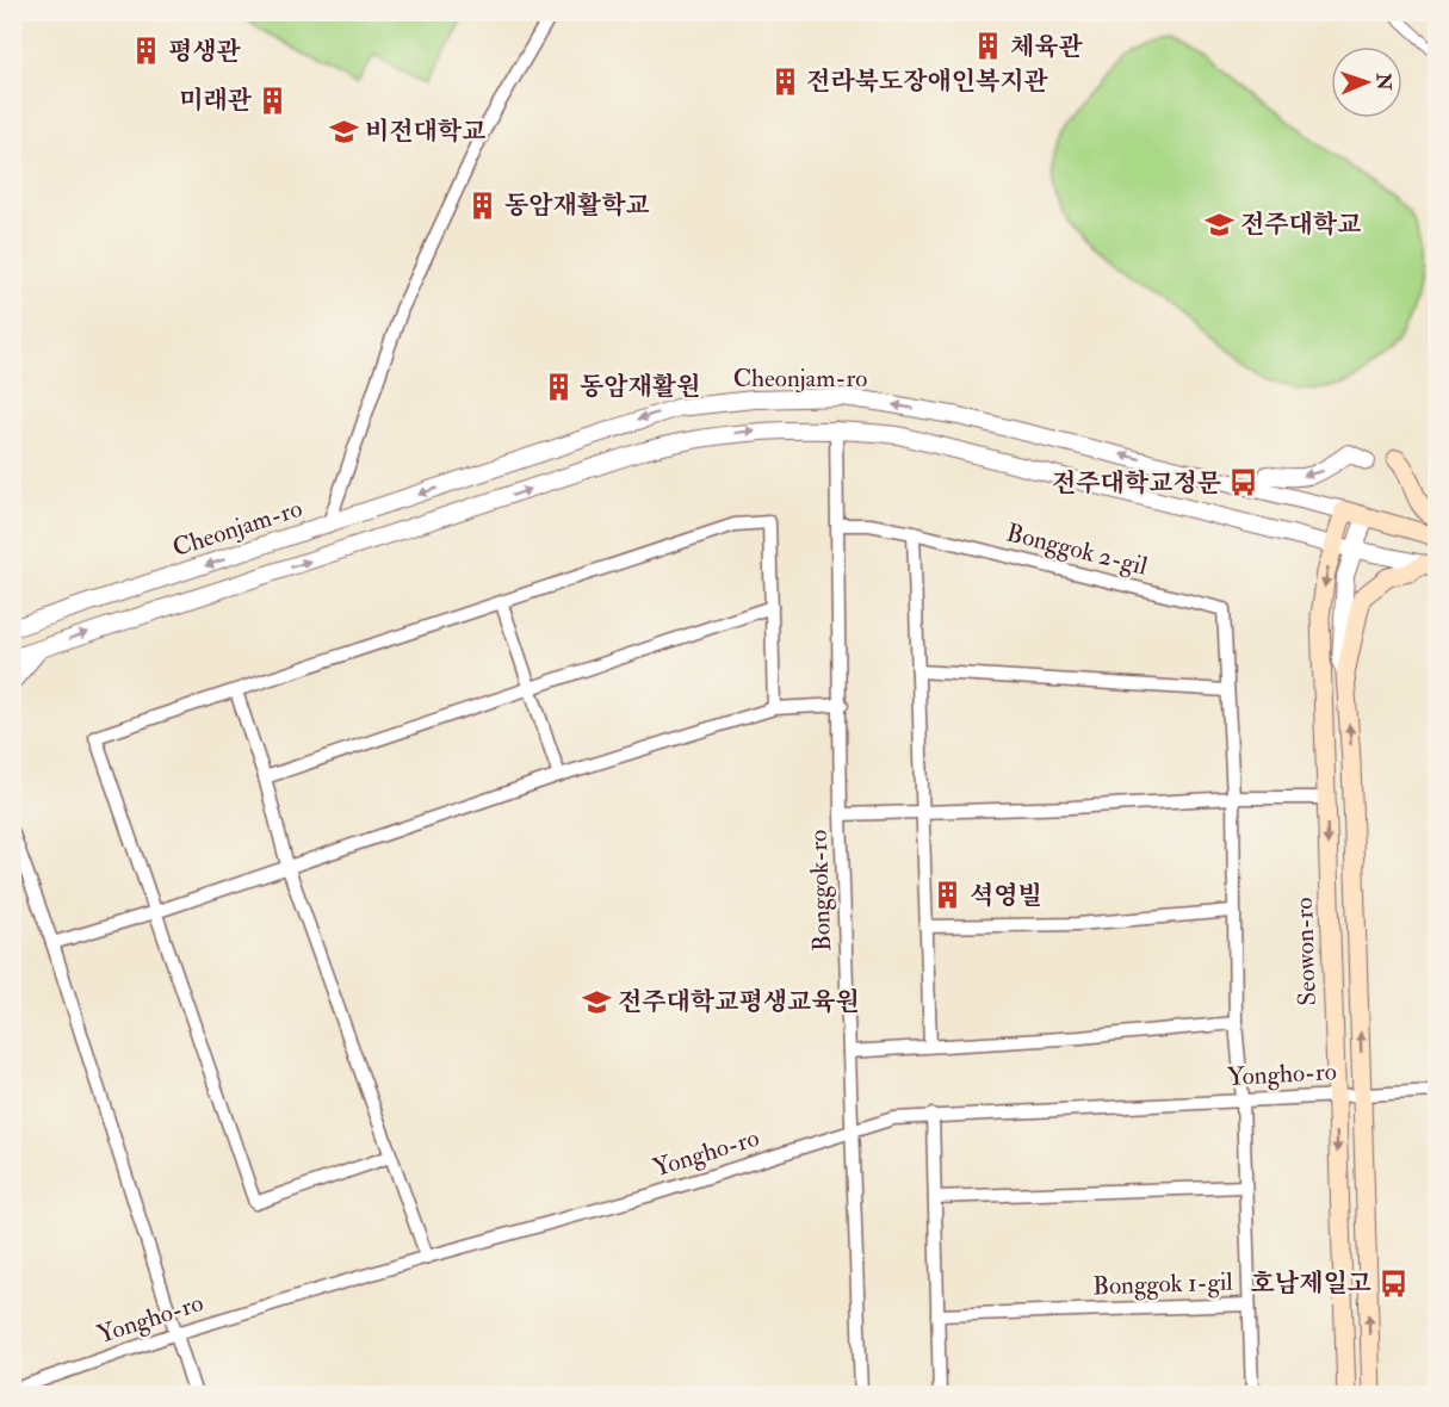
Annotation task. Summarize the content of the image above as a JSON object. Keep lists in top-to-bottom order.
{
  "streets": {
    "main road": ["Cheonjam-ro", "Seowon-ro"],
    "street": [
      "Bonggok 2-gil",
      "Bonggok-ro",
      "Yongho-ro",
      "Bonggok 1-gil"
    ]
  },
  "crossings": [
    ["Cheonjam-ro", "Bonggok-ro"],
    ["Cheonjam-ro", "Seowon-ro"],
    ["Bonggok 2-gil", "Bonggok-ro"],
    ["Bonggok 2-gil", "Yongho-ro"],
    ["Bonggok 2-gil", "Bonggok 1-gil"],
    ["Bonggok-ro", "Yongho-ro"],
    ["Seowon-ro", "Yongho-ro"],
    ["Yongho-ro", "Bonggok 1-gil"]
  ],
  "places": {
    "building": [
      "체육관",
      "평생관",
      "전라북도장애인복지관",
      "미래관",
      "동암재활학교",
      "동암재활원",
      "셕영빌"
    ],
    "school or university": ["비전대학교", "전주대학교", "전주대학교평생교육원"],
    "bus stop": ["전주대학교정문", "호남제일고"]
  },
  "north": "right"
}
